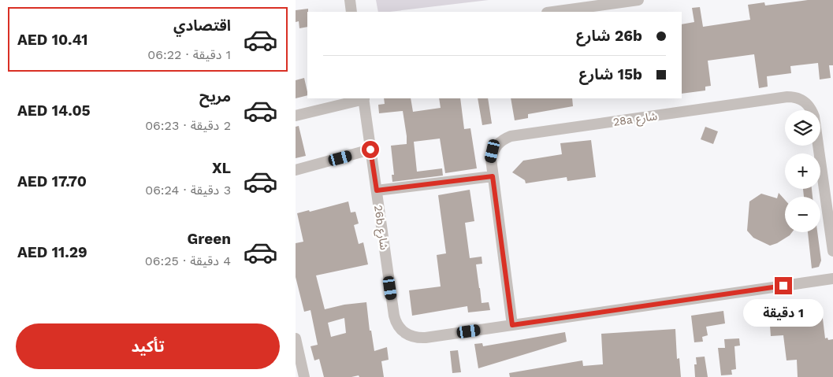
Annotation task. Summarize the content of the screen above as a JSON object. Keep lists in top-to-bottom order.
{
  "streets": {
    "street": ["28a شارع", "26b شارع"]
  },
  "crossings": [
    ["28a شارع", "26b شارع"]
  ],
  "page": {
    "list": [
      {
        "name": "اقتصادي",
        "note": "1 دقيقة · 06:22",
        "value": "AED 10.41"
      },
      {
        "name": "مريح",
        "note": "2 دقيقة · 06:23",
        "value": "AED 14.05"
      },
      {
        "name": "XL",
        "note": "3 دقيقة · 06:24",
        "value": "AED 17.70"
      },
      {
        "name": "Green",
        "note": "4 دقيقة · 06:25",
        "value": "AED 11.29"
      }
    ],
    "banner": ["26b شارع", "15b شارع"],
    "map_buttons": ["+", "−"],
    "bubble": "1 دقيقة",
    "buttons": "تأكيد"
  }
}
